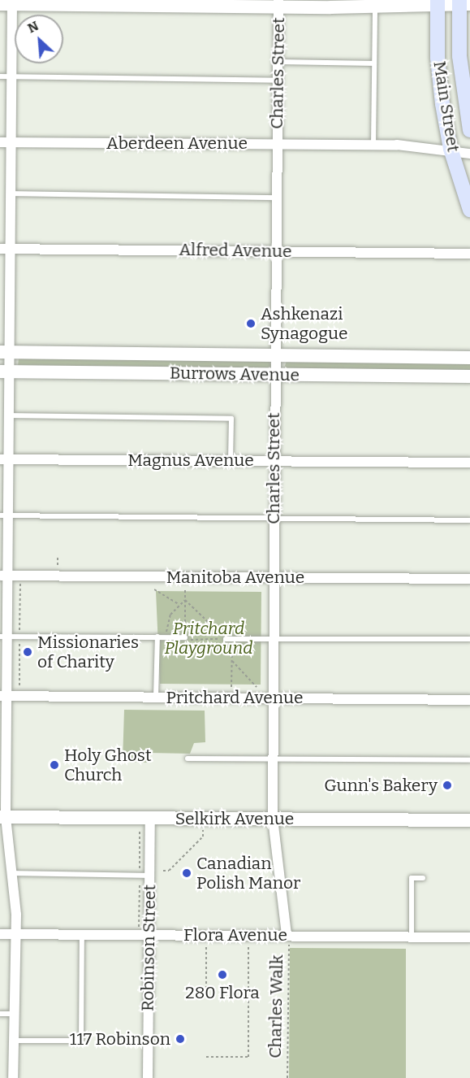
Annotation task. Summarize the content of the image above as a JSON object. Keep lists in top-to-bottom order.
{
  "streets": {
    "main road": ["Main Street"],
    "street": [
      "Charles Street",
      "Aberdeen Avenue",
      "Alfred Avenue",
      "Burrows Avenue",
      "Magnus Avenue",
      "Manitoba Avenue",
      "Pritchard Avenue",
      "Selkirk Avenue",
      "Flora Avenue",
      "Robinson Street"
    ],
    "path": ["Charles Walk"]
  },
  "crossings": [
    ["Charles Street", "Aberdeen Avenue"],
    ["Charles Street", "Alfred Avenue"],
    ["Charles Street", "Burrows Avenue"],
    ["Charles Street", "Magnus Avenue"],
    ["Charles Street", "Manitoba Avenue"],
    ["Charles Street", "Pritchard Avenue"],
    ["Charles Street", "Selkirk Avenue"],
    ["Charles Street", "Flora Avenue"],
    ["Charles Street", "Charles Walk"],
    ["Main Street", "Aberdeen Avenue"],
    ["Selkirk Avenue", "Robinson Street"],
    ["Flora Avenue", "Robinson Street"],
    ["Flora Avenue", "Charles Walk"]
  ],
  "parks": ["Pritchard Playground"],
  "places": [
    "Ashkenazi Synagogue",
    "Missionaries of Charity",
    "Holy Ghost Church",
    "Gunn's Bakery",
    "Canadian Polish Manor",
    "280 Flora",
    "117 Robinson"
  ],
  "north": "top left"
}
